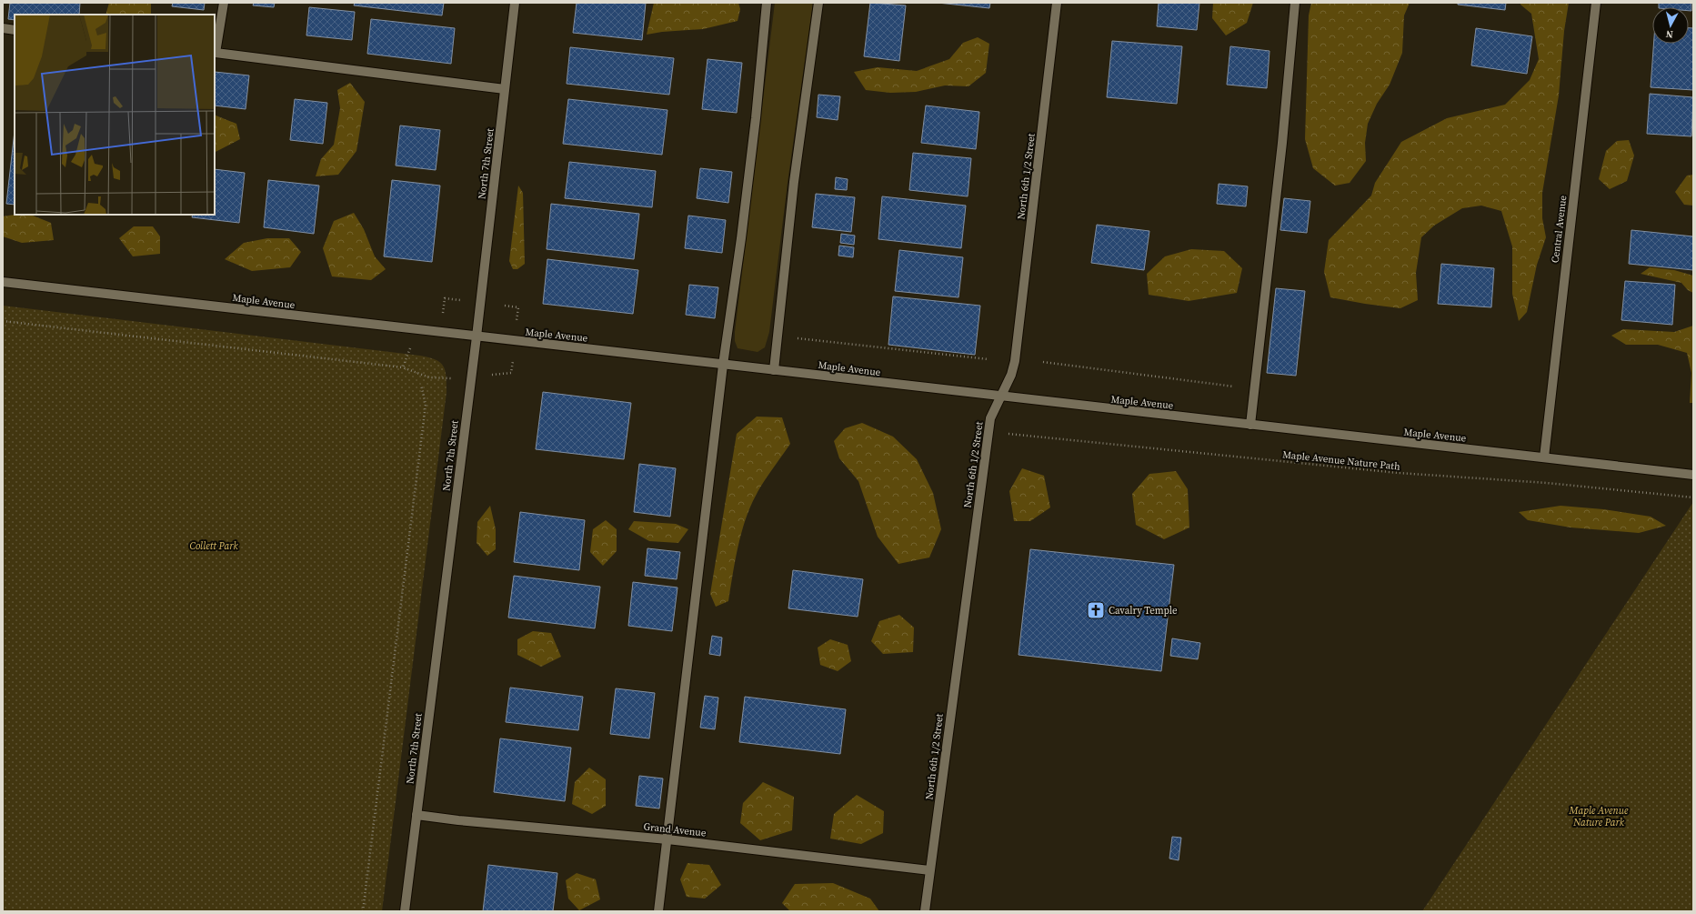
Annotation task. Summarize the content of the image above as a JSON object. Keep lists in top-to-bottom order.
{
  "streets": {
    "street": [
      "North 7th Street",
      "North 6th 1/2 Street",
      "Central Avenue",
      "Maple Avenue",
      "Grand Avenue"
    ],
    "path": ["Maple Avenue Nature Path"]
  },
  "crossings": [
    ["North 7th Street", "Maple Avenue"],
    ["North 7th Street", "Grand Avenue"],
    ["North 6th 1/2 Street", "Maple Avenue"],
    ["North 6th 1/2 Street", "Maple Avenue Nature Path"],
    ["North 6th 1/2 Street", "Grand Avenue"],
    ["Central Avenue", "Maple Avenue"]
  ],
  "parks": ["Collett Park", "Maple Avenue Nature Park"],
  "places": {
    "church": ["Cavalry Temple"]
  },
  "north": "bottom"
}
